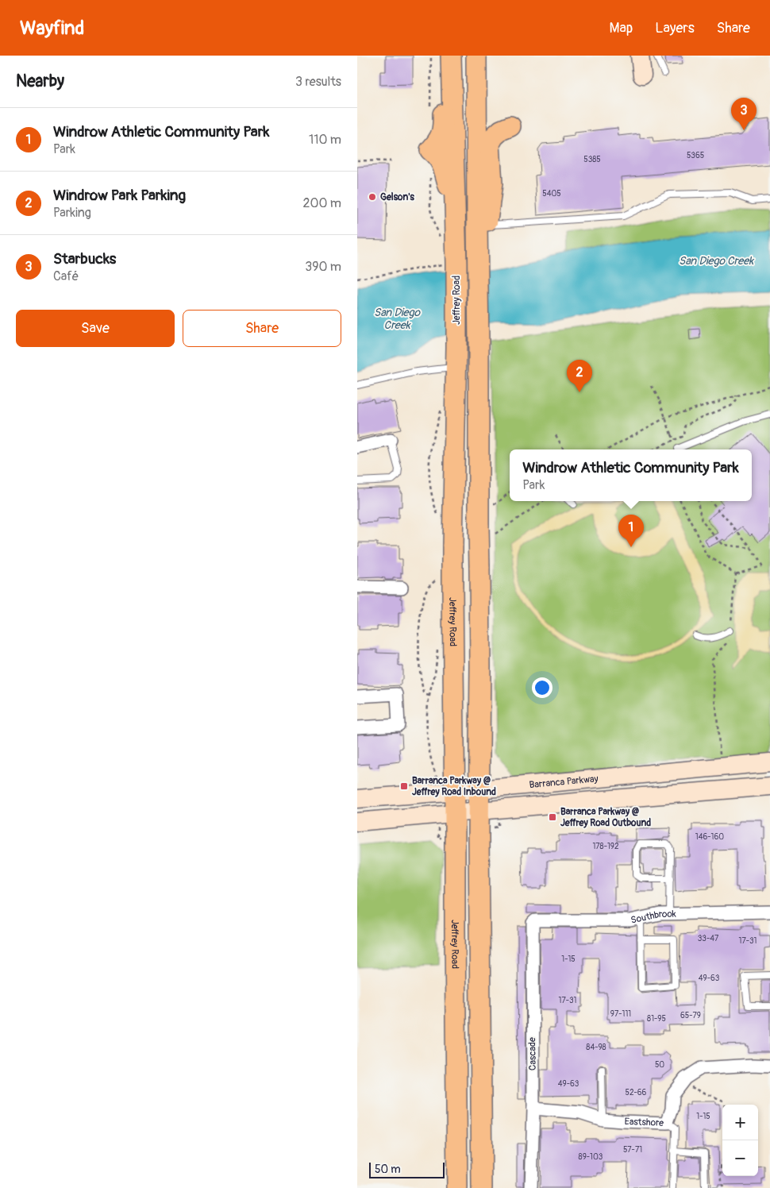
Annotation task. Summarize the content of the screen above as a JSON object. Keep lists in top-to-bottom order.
{
  "streets": {
    "main road": ["Jeffrey Road", "Barranca Parkway"],
    "street": ["Southbrook", "Cascade", "Eastshore"]
  },
  "crossings": [
    ["Jeffrey Road", "Barranca Parkway"],
    ["Southbrook", "Cascade"],
    ["Cascade", "Eastshore"]
  ],
  "water": ["San Diego Creek"],
  "places": {
    "other": ["Gelson's"],
    "transit": ["Barranca Parkway @ Jeffrey Road Inbound", "Barranca Parkway @ Jeffrey Road Outbound"]
  },
  "house_numbers": [
    "5365",
    "5385",
    "5405",
    "146-160",
    "178-192",
    "33-47",
    "17-31",
    "1-15",
    "49-63",
    "17-31",
    "97-111",
    "65-79",
    "81-95",
    "84-98",
    "50",
    "49-63",
    "52-66",
    "1-15",
    "57-71",
    "89-103"
  ],
  "scale_bar": "50 m",
  "page": {
    "header": "Wayfind",
    "nav": ["Map", "Layers", "Share"],
    "heading": ["Nearby", "3 results"],
    "pins": ["3", "2", "1"],
    "list": [
      {
        "mark": "1",
        "name": "Windrow Athletic Community Park",
        "note": "Park",
        "value": "110 m"
      },
      {
        "mark": "2",
        "name": "Windrow Park Parking",
        "note": "Parking",
        "value": "200 m"
      },
      {
        "mark": "3",
        "name": "Starbucks",
        "note": "Café",
        "value": "390 m"
      }
    ],
    "buttons": ["Save", "Share"],
    "popup": ["Windrow Athletic Community Park", "Park"],
    "map_buttons": ["+", "−"],
    "scale": "50 m"
  }
}
